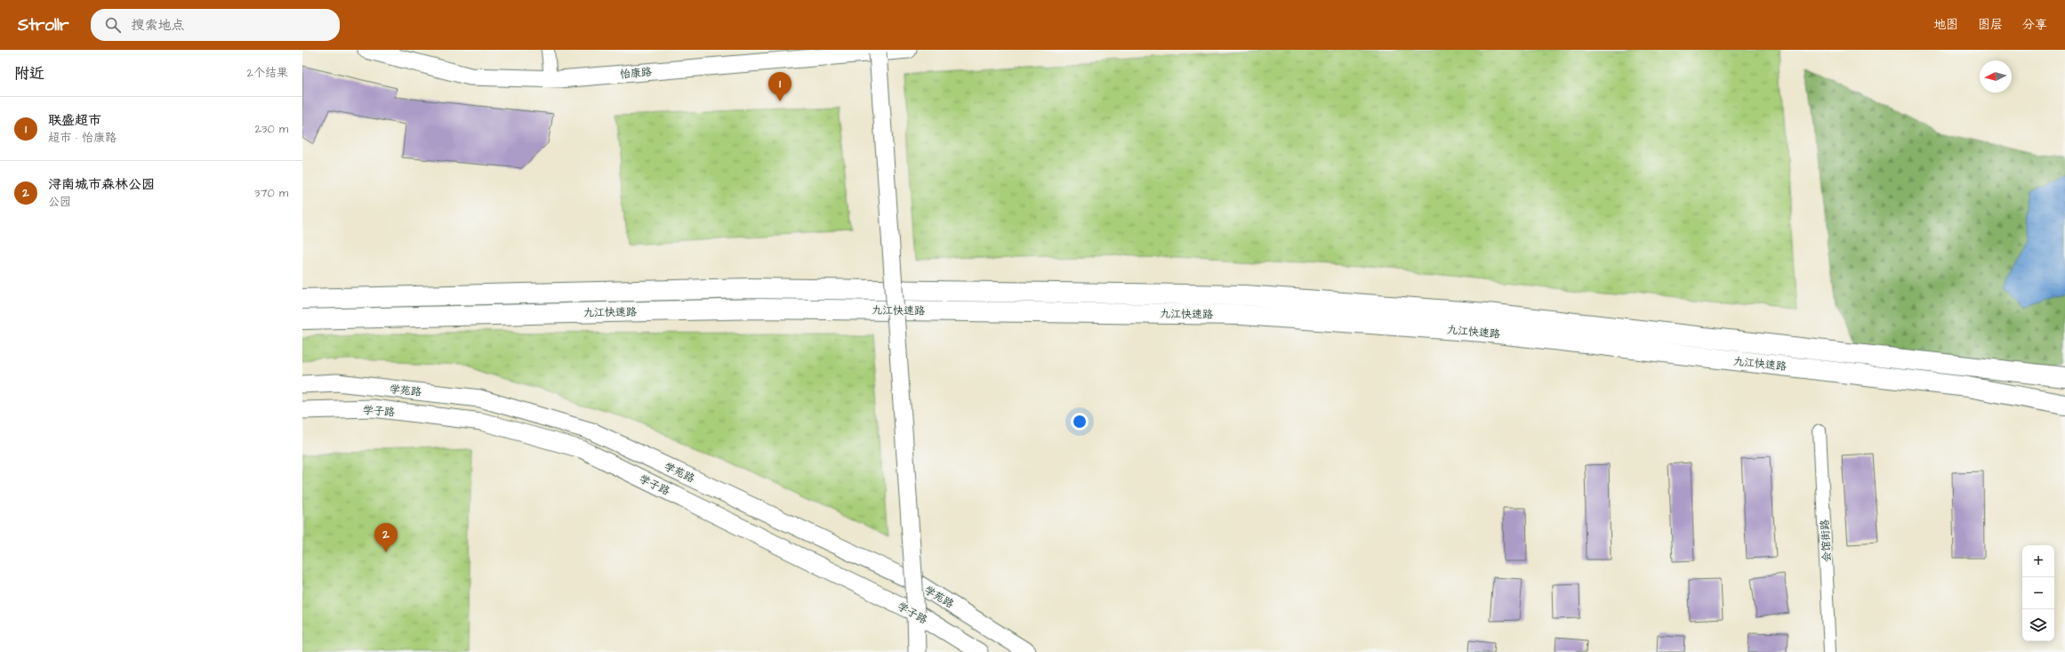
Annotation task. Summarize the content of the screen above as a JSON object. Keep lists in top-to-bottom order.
{
  "streets": {
    "highway": ["九江快速路"],
    "street": [
      "怡康路",
      "学苑路",
      "学子路",
      "会馆街路"
    ]
  },
  "north": "left",
  "page": {
    "header": "Strollr",
    "search": "搜索地点",
    "nav": ["地图", "图层", "分享"],
    "heading": ["附近", "2个结果"],
    "pins": ["1", "2"],
    "list": [
      {
        "mark": "1",
        "name": "联盛超市",
        "note": "超市 · 怡康路",
        "value": "230 m"
      },
      {
        "mark": "2",
        "name": "浔南城市森林公园",
        "note": "公园",
        "value": "370 m"
      }
    ],
    "map_buttons": ["+", "−"]
  }
}
